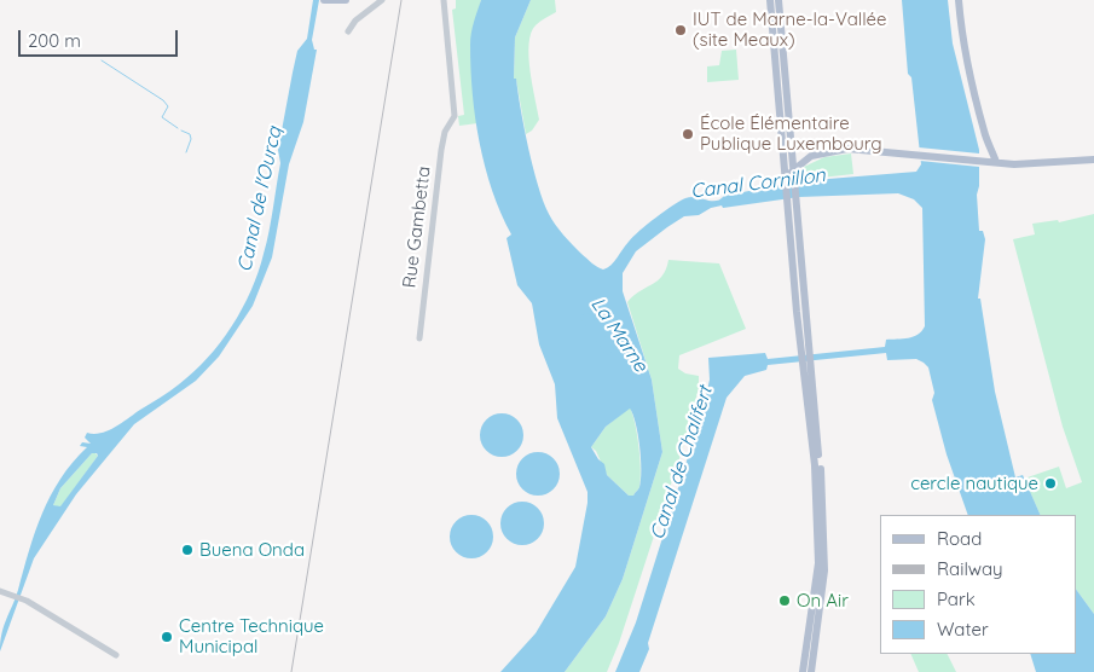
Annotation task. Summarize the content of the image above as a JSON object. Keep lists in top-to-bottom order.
{
  "streets": {
    "street": ["Rue Gambetta"]
  },
  "water": [
    "Canal Cornillon",
    "Canal de l'Ourcq",
    "La Marne",
    "Canal de Chalifert"
  ],
  "places": [
    "IUT de Marne-la-Vallée (site Meaux)",
    "École Élémentaire Publique Luxembourg",
    "cercle nautique",
    "Buena Onda",
    "On Air",
    "Centre Technique Municipal"
  ],
  "legend": [
    "Road",
    "Railway",
    "Park",
    "Water"
  ],
  "scale_bar": "200 m"
}
